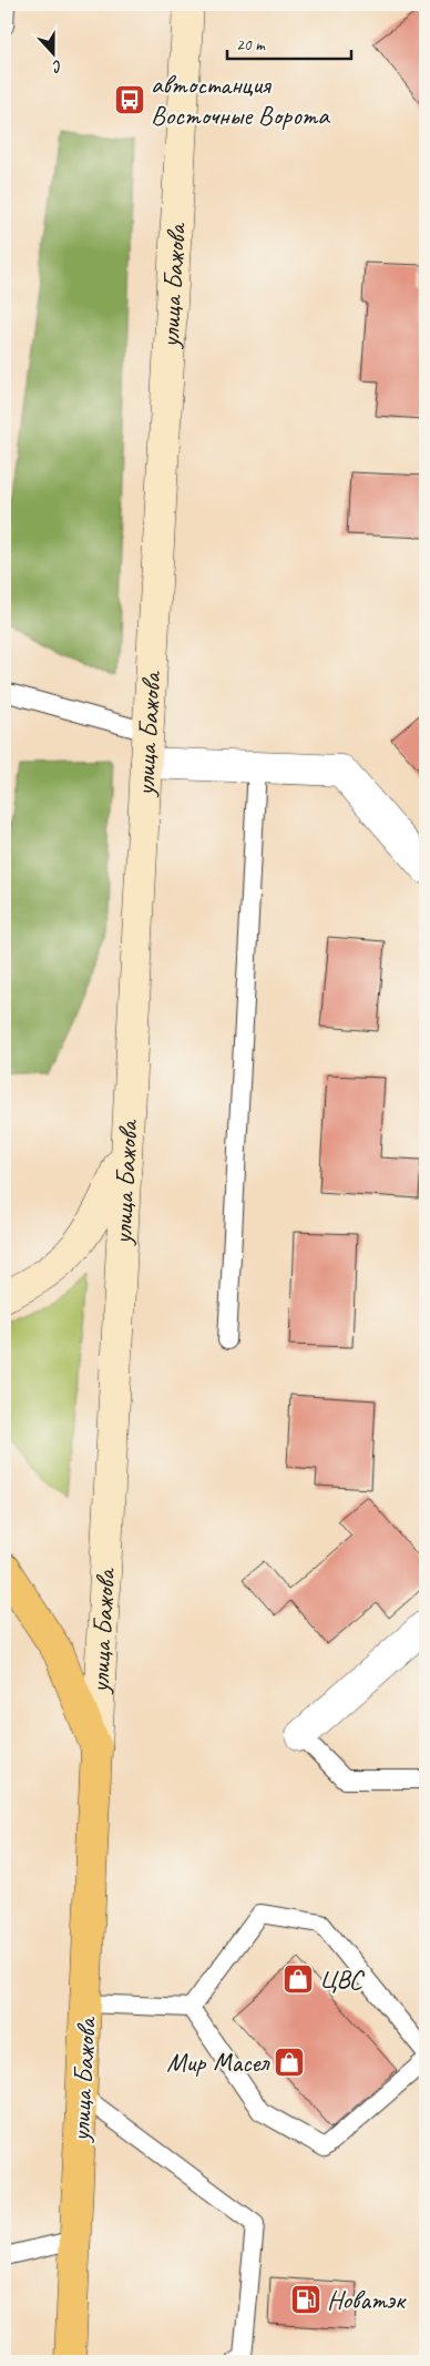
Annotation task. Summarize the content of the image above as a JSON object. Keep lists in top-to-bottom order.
{
  "streets": {
    "main road": ["улица Бажова"]
  },
  "places": {
    "bus stop": ["автостанция Восточные Ворота"],
    "shop": ["ЦВС", "Мир Масел"],
    "fuel station": ["Новатэк"]
  },
  "scale_bar": "20 m",
  "north": "bottom"
}
